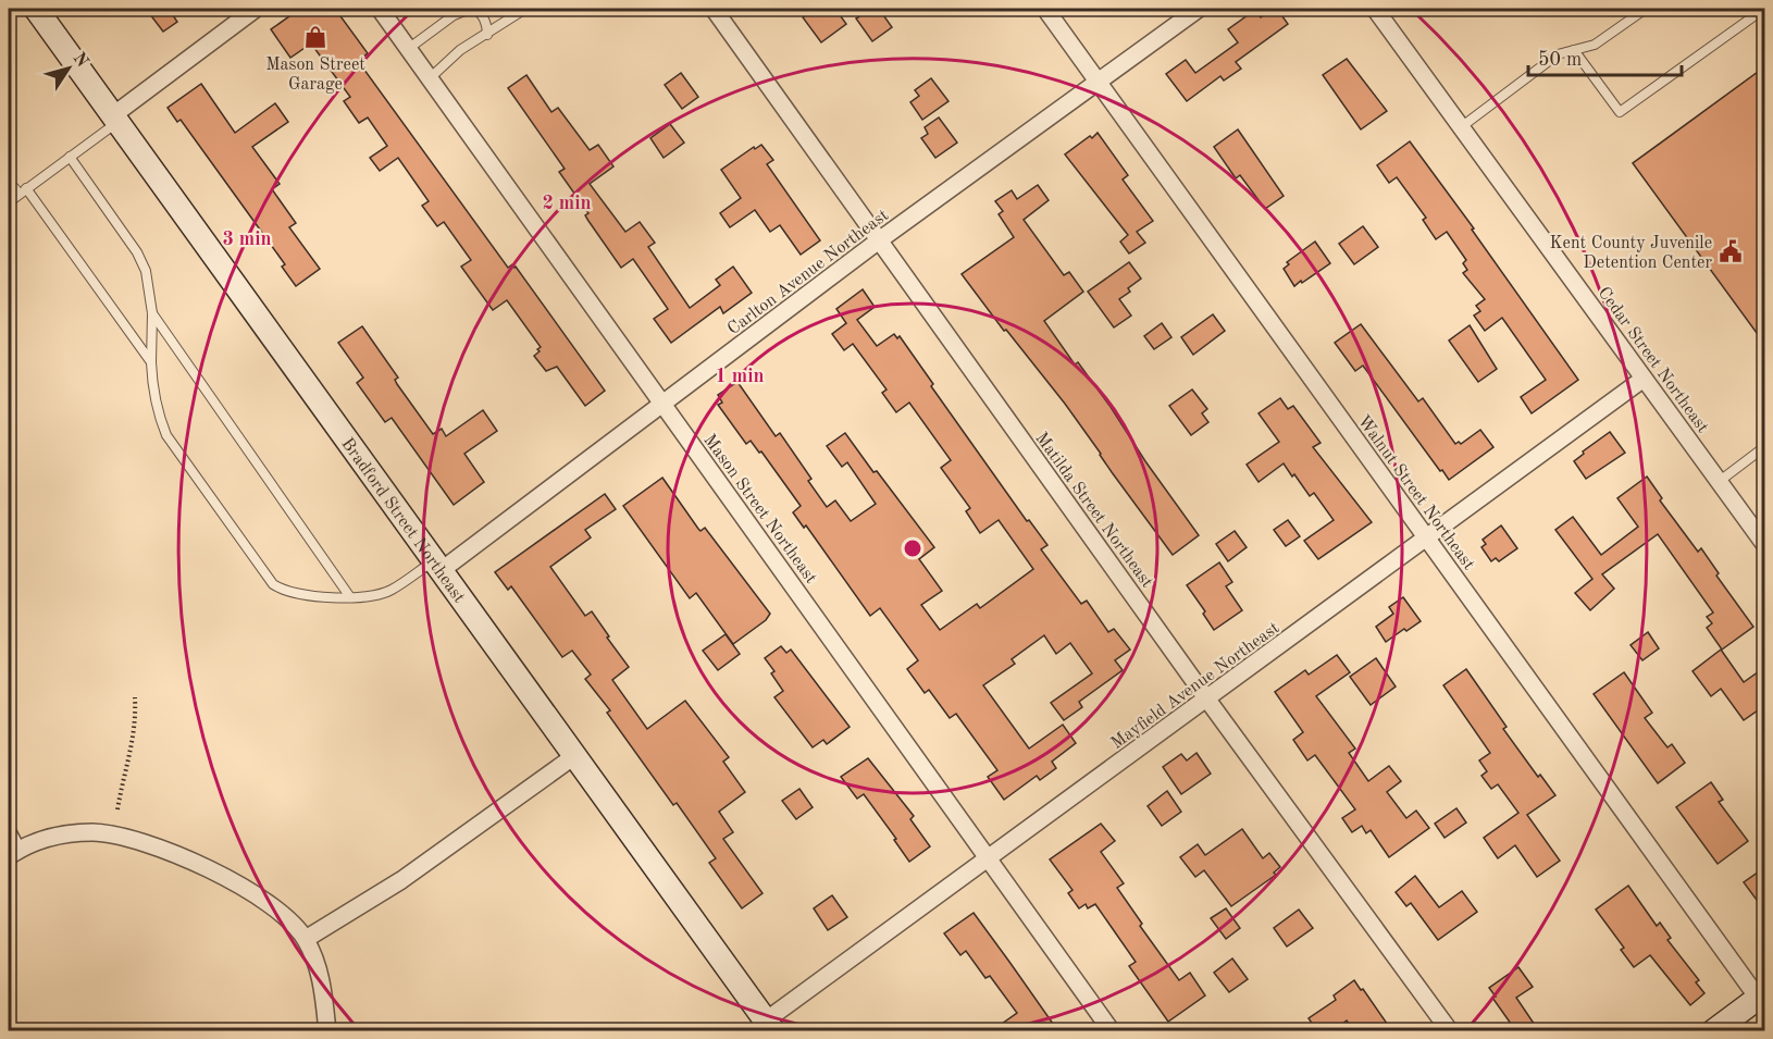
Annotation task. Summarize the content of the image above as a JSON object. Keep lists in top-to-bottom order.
{
  "streets": {
    "street": [
      "Carlton Avenue Northeast",
      "Cedar Street Northeast",
      "Walnut Street Northeast",
      "Mason Street Northeast",
      "Matilda Street Northeast",
      "Bradford Street Northeast",
      "Mayfield Avenue Northeast"
    ]
  },
  "crossings": [
    ["Carlton Avenue Northeast", "Walnut Street Northeast"],
    ["Carlton Avenue Northeast", "Mason Street Northeast"],
    ["Carlton Avenue Northeast", "Matilda Street Northeast"],
    ["Carlton Avenue Northeast", "Bradford Street Northeast"],
    ["Cedar Street Northeast", "Mayfield Avenue Northeast"],
    ["Walnut Street Northeast", "Mayfield Avenue Northeast"],
    ["Mason Street Northeast", "Mayfield Avenue Northeast"],
    ["Matilda Street Northeast", "Mayfield Avenue Northeast"],
    ["Bradford Street Northeast", "Mayfield Avenue Northeast"]
  ],
  "places": {
    "shop": ["Mason Street Garage"],
    "public building": ["Kent County Juvenile Detention Center"]
  },
  "scale_bar": "50 m",
  "north": "top right",
  "rings": ["2 min", "3 min", "1 min"]
}
